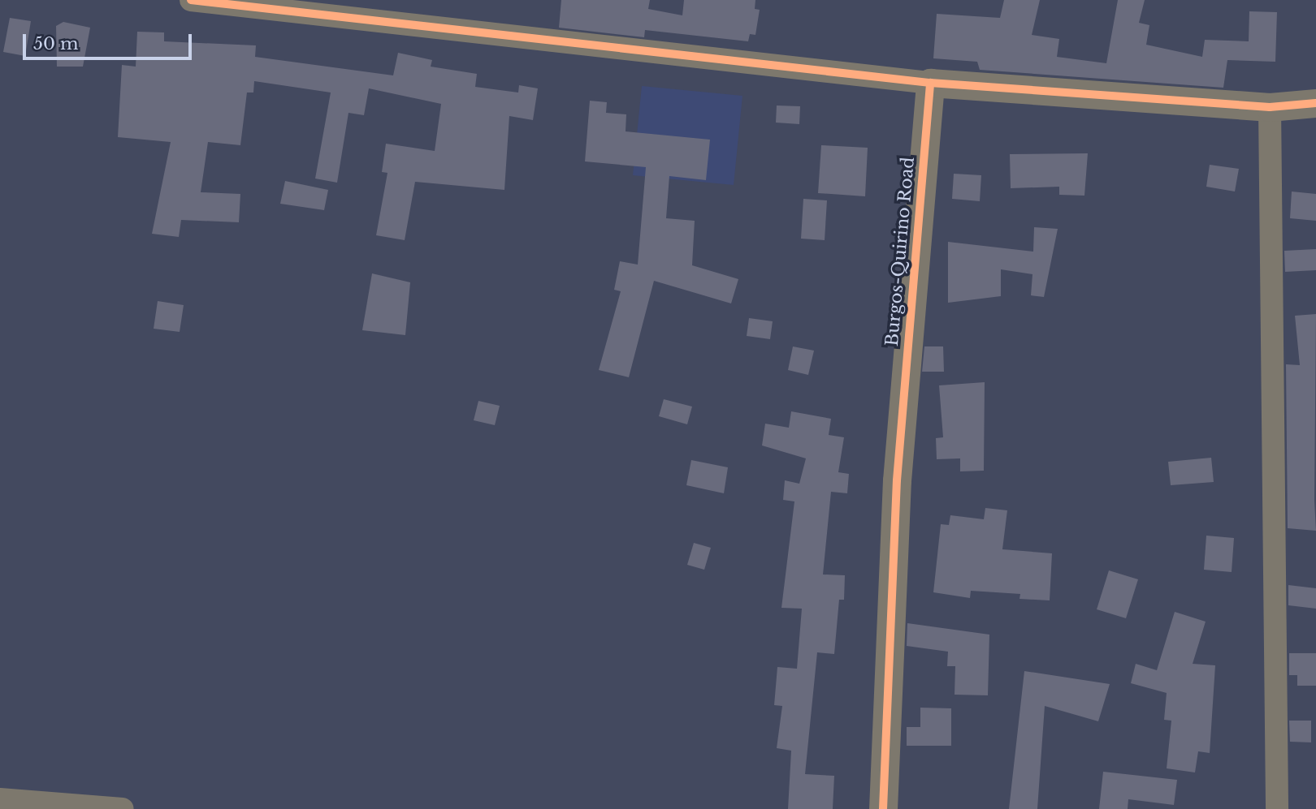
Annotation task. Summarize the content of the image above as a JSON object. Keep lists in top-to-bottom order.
{
  "streets": {
    "street": ["Burgos-Quirino Road"]
  },
  "scale_bar": "50 m"
}
